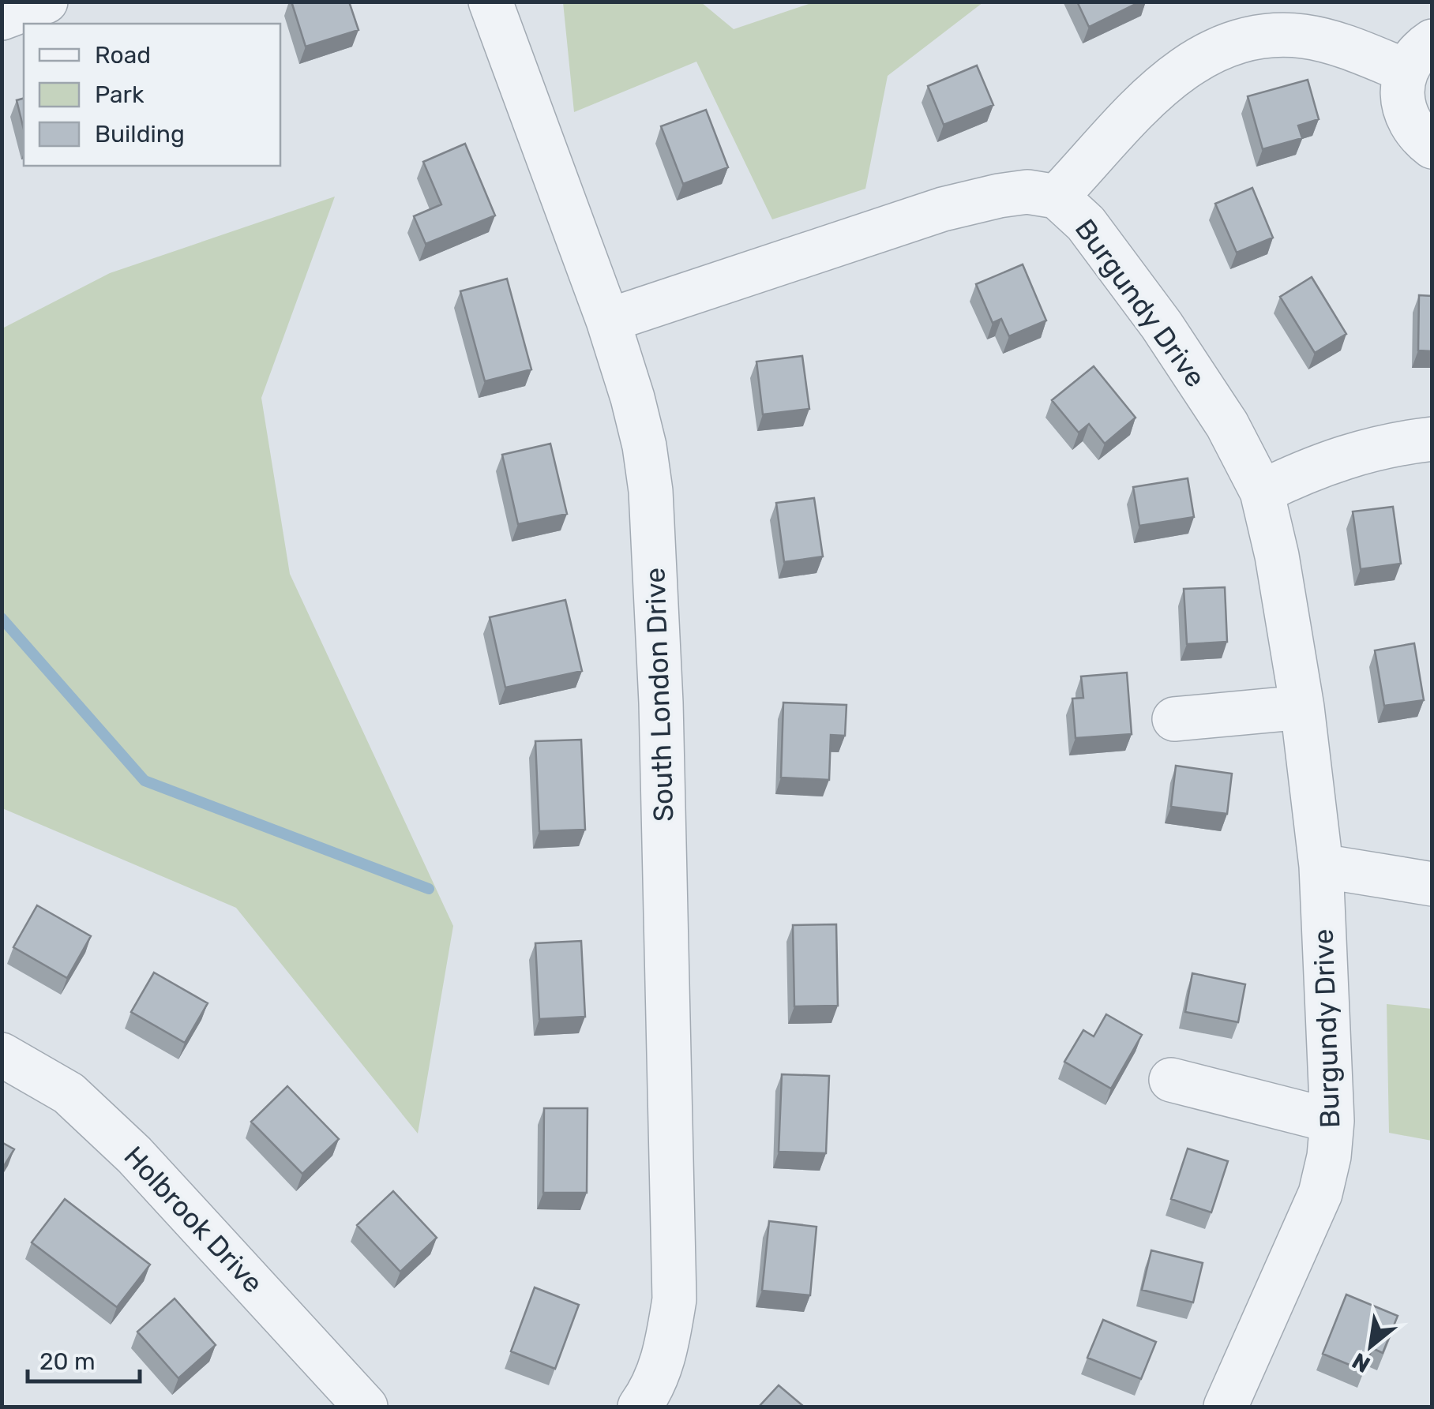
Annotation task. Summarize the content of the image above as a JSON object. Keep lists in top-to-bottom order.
{
  "streets": {
    "street": ["Burgundy Drive", "South London Drive", "Holbrook Drive"]
  },
  "crossings": [
    ["Burgundy Drive", "South London Drive"]
  ],
  "legend": ["Road", "Park", "Building"],
  "scale_bar": "20 m",
  "north": "bottom left"
}
